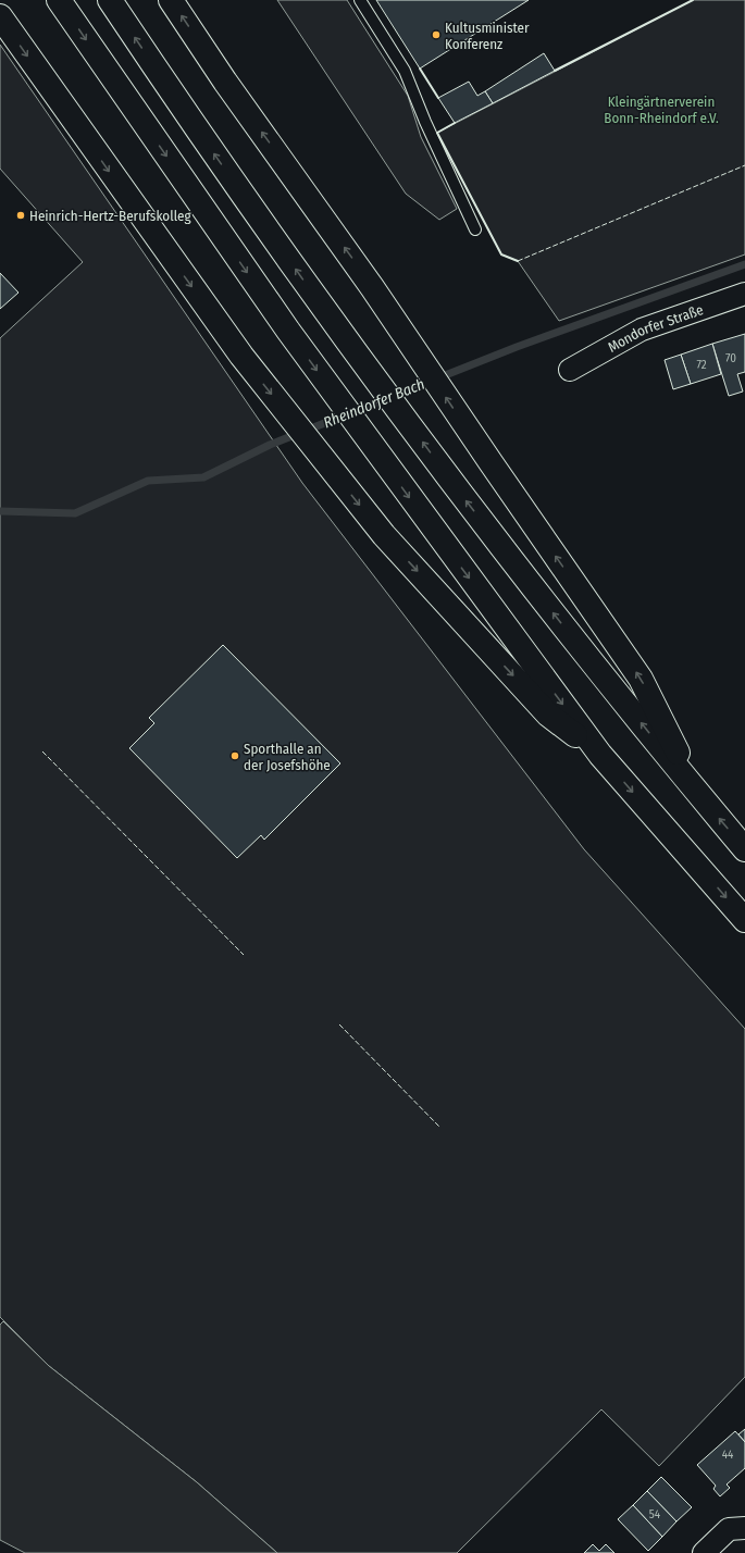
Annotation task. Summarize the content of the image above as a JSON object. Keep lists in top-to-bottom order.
{
  "streets": {
    "street": ["Mondorfer Straße"]
  },
  "water": ["Rheindorfer Bach"],
  "parks": ["Kleingärtnerverein Bonn-Rheindorf e.V."],
  "places": ["Kultusminister Konferenz", "Heinrich-Hertz-Berufskolleg", "Sporthalle an der Josefshöhe"],
  "house_numbers": [
    "70",
    "72",
    "44",
    "54"
  ]
}
